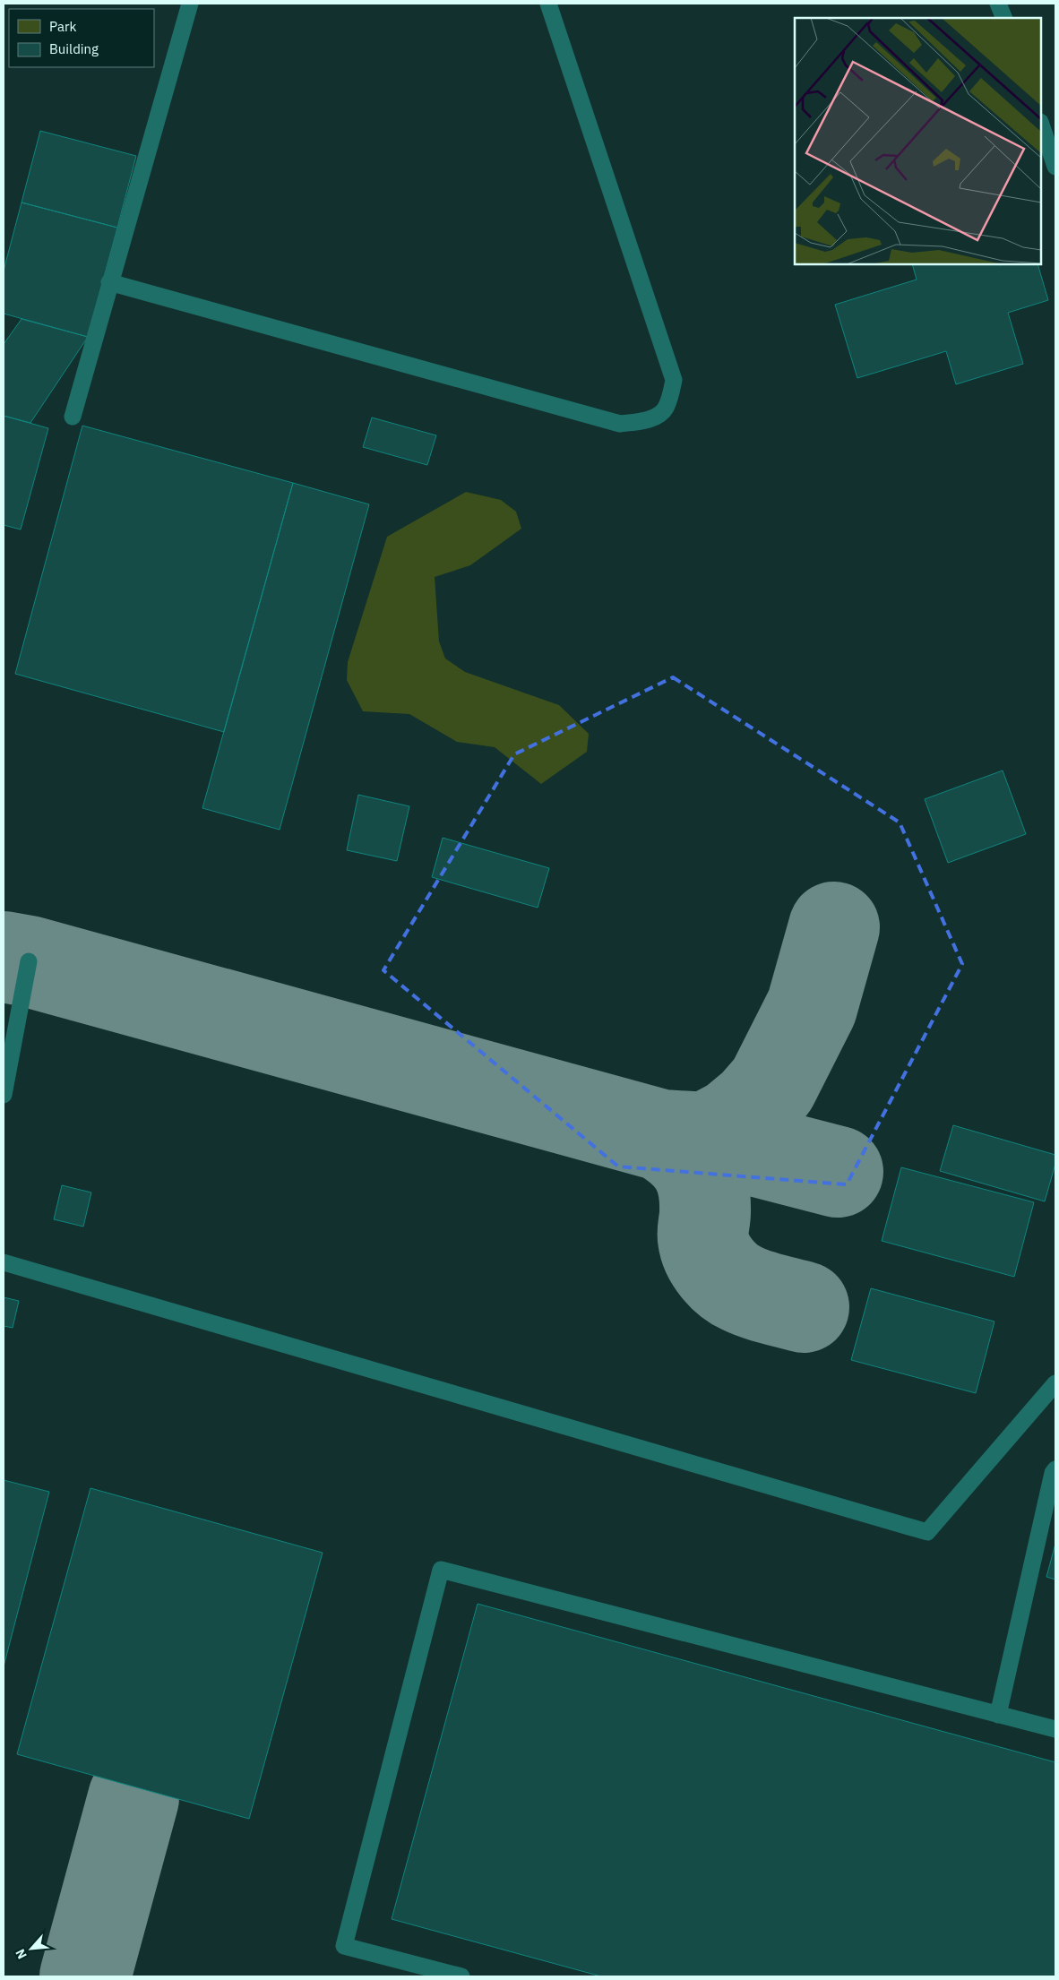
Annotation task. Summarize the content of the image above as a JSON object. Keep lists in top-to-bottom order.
{
  "legend": ["Park", "Building"],
  "north": "bottom left"
}
